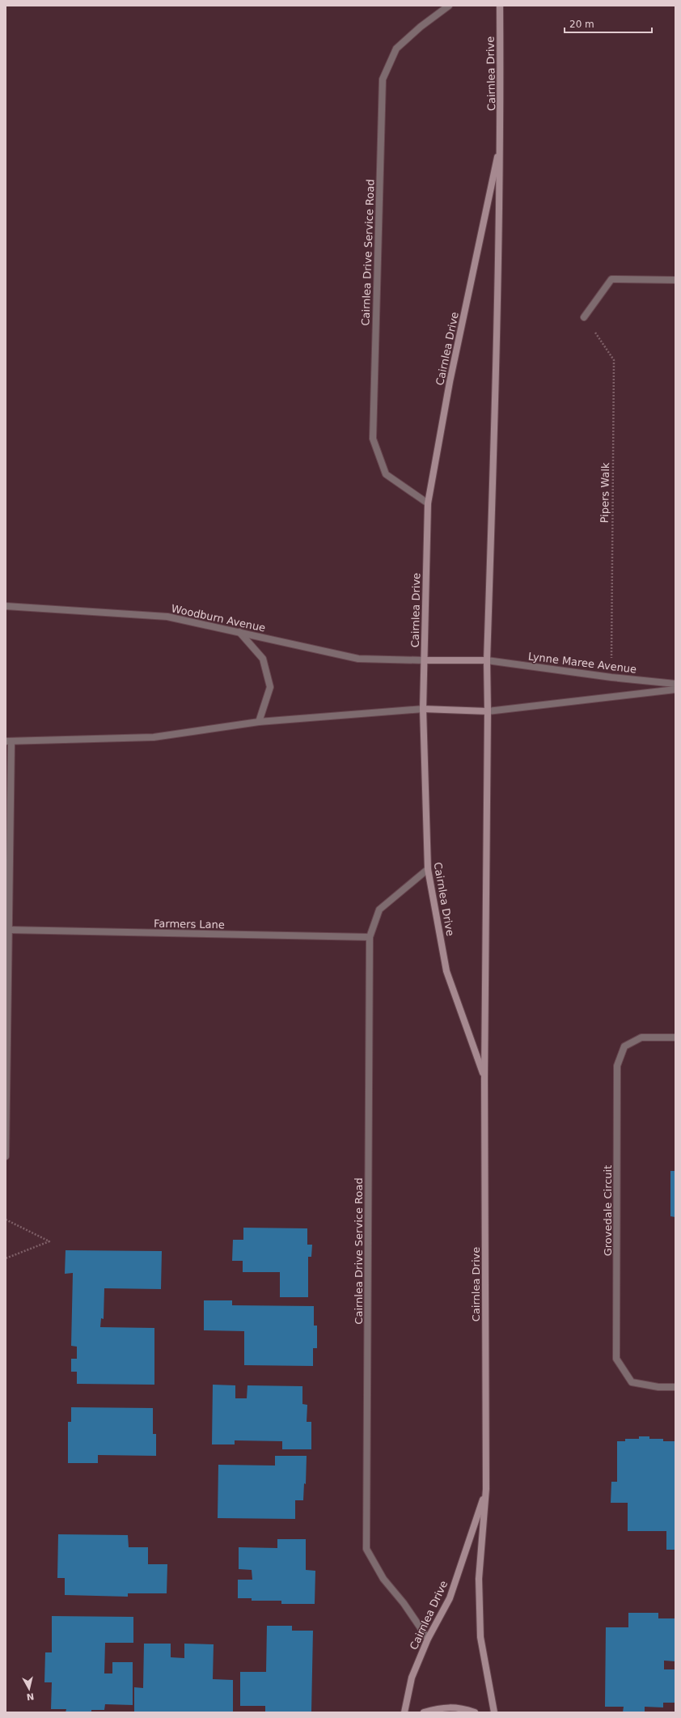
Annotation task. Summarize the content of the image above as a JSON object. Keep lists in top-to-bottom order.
{
  "streets": {
    "street": [
      "Cairnlea Drive",
      "Cairnlea Drive Service Road",
      "Woodburn Avenue",
      "Lynne Maree Avenue",
      "Farmers Lane",
      "Grovedale Circuit"
    ],
    "path": ["Pipers Walk"]
  },
  "crossings": [
    ["Cairnlea Drive", "Cairnlea Drive Service Road"],
    ["Cairnlea Drive", "Woodburn Avenue"],
    ["Cairnlea Drive", "Lynne Maree Avenue"],
    ["Cairnlea Drive Service Road", "Farmers Lane"],
    ["Pipers Walk", "Lynne Maree Avenue"]
  ],
  "scale_bar": "20 m",
  "north": "bottom"
}
